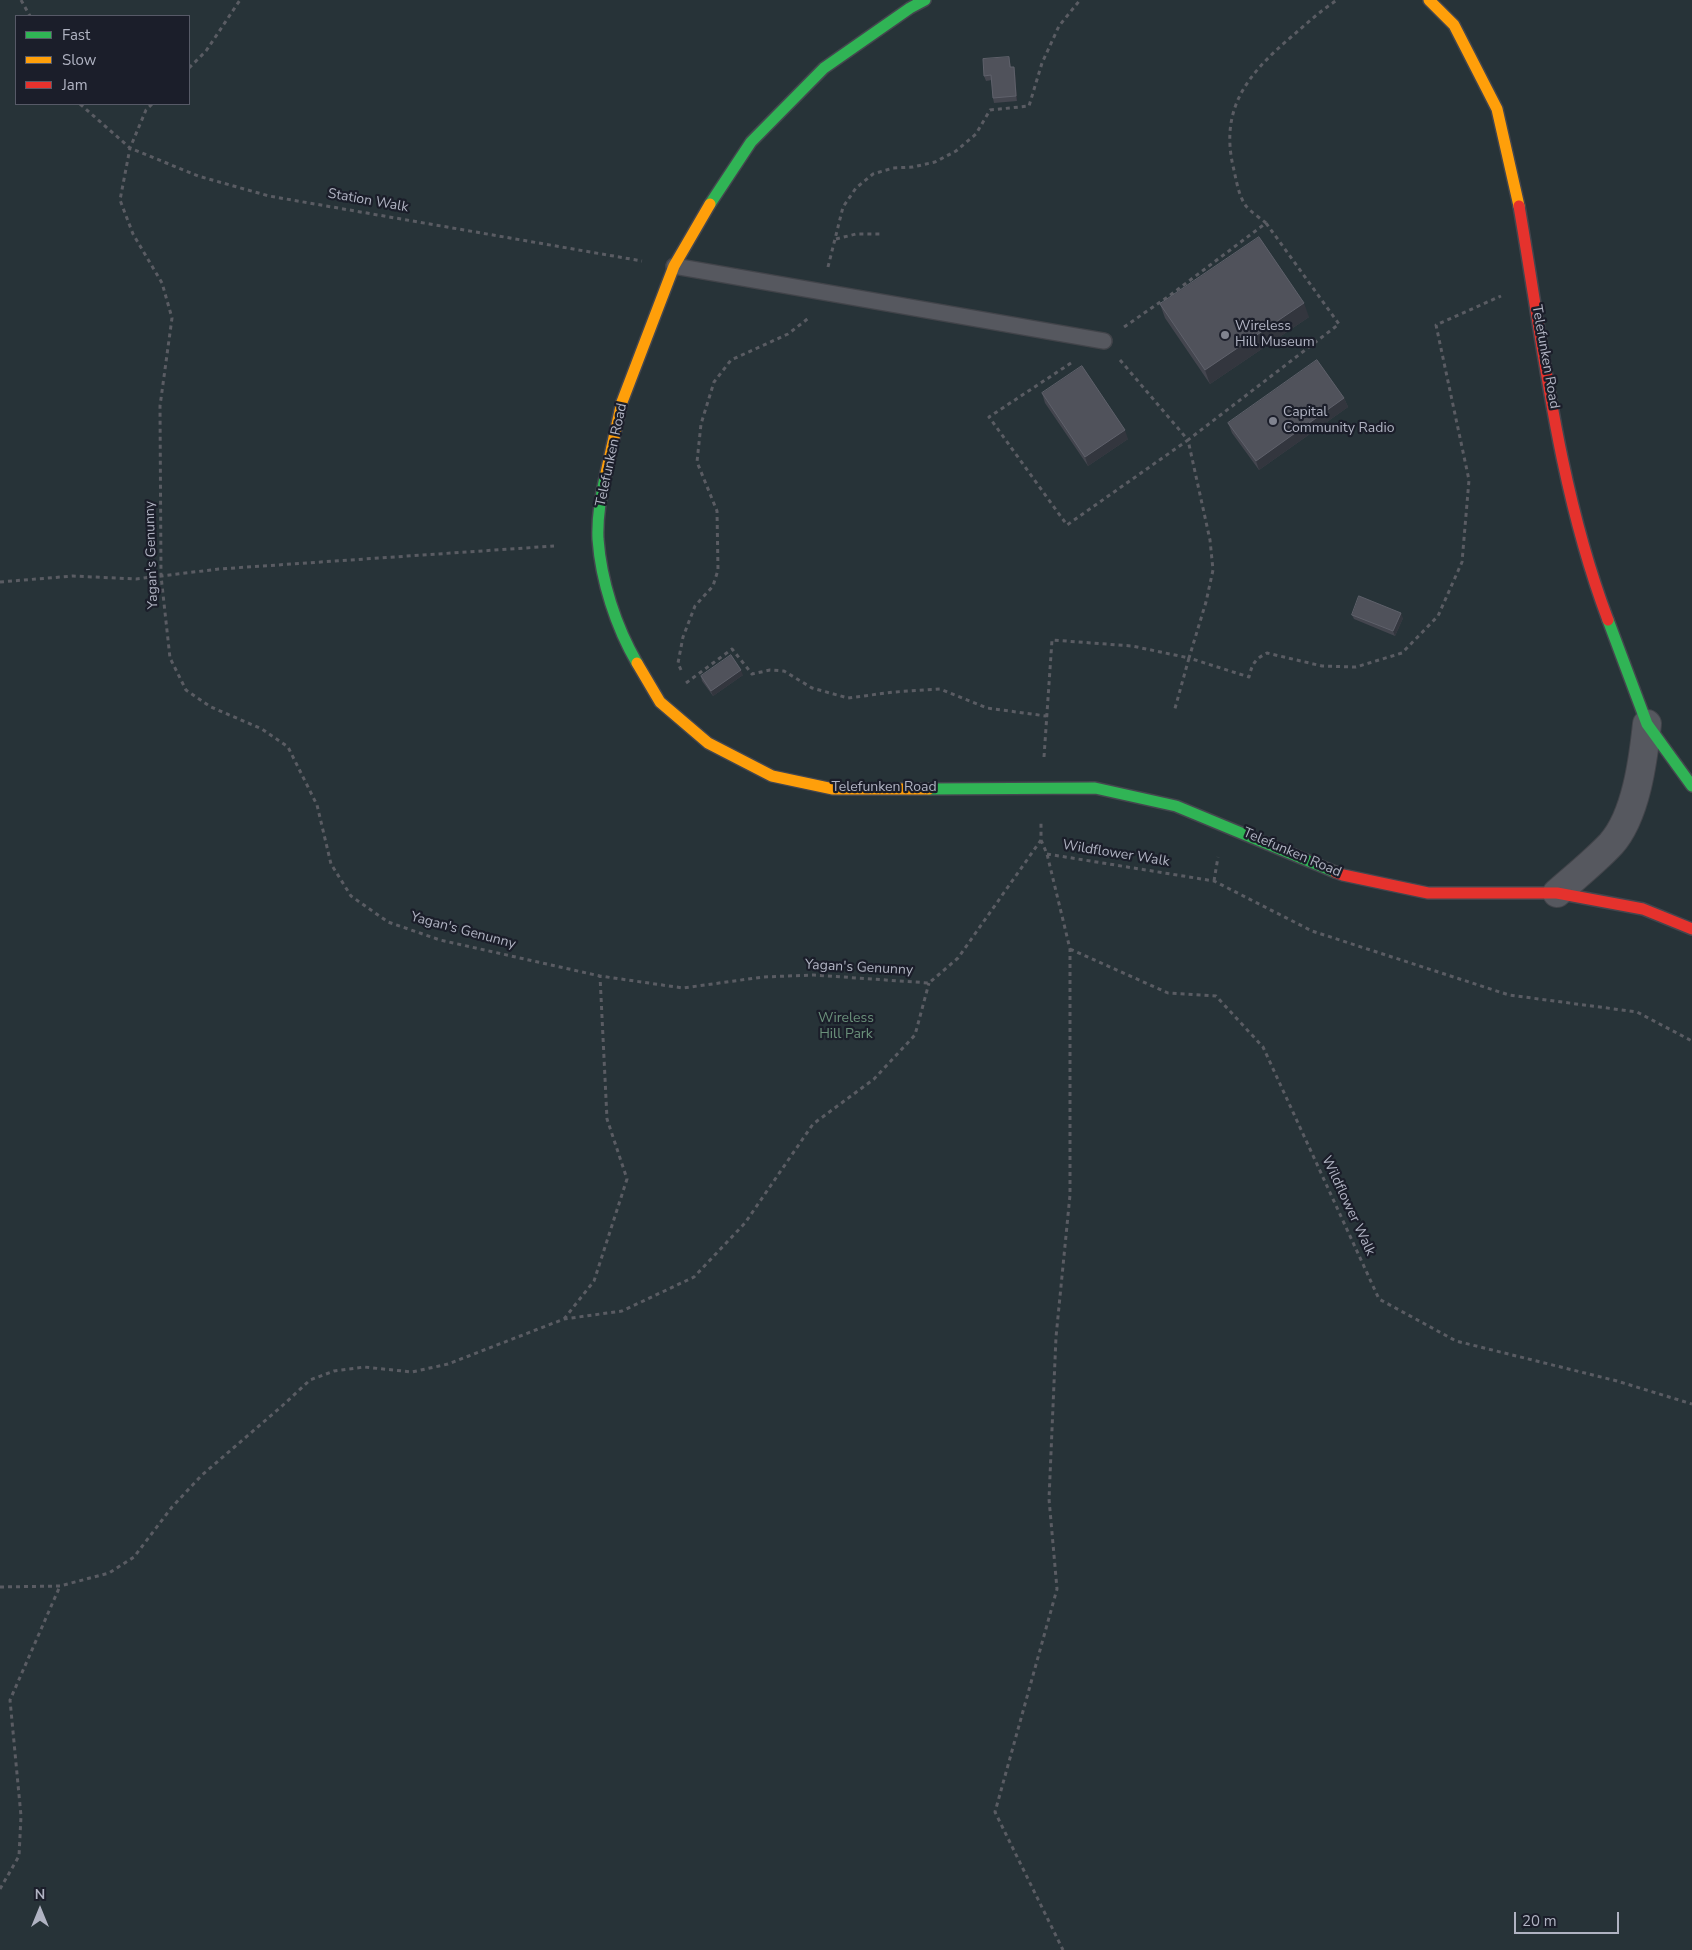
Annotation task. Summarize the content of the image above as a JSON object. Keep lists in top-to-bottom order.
{
  "streets": {
    "street": ["Telefunken Road"],
    "path": ["Station Walk", "Yagan's Genunny", "Wildflower Walk"]
  },
  "crossings": [
    ["Station Walk", "Telefunken Road"],
    ["Station Walk", "Yagan's Genunny"]
  ],
  "parks": ["Wireless Hill Park"],
  "places": ["Wireless Hill Museum", "Capital Community Radio"],
  "legend": ["Fast", "Slow", "Jam"],
  "scale_bar": "20 m",
  "north": "top"
}
